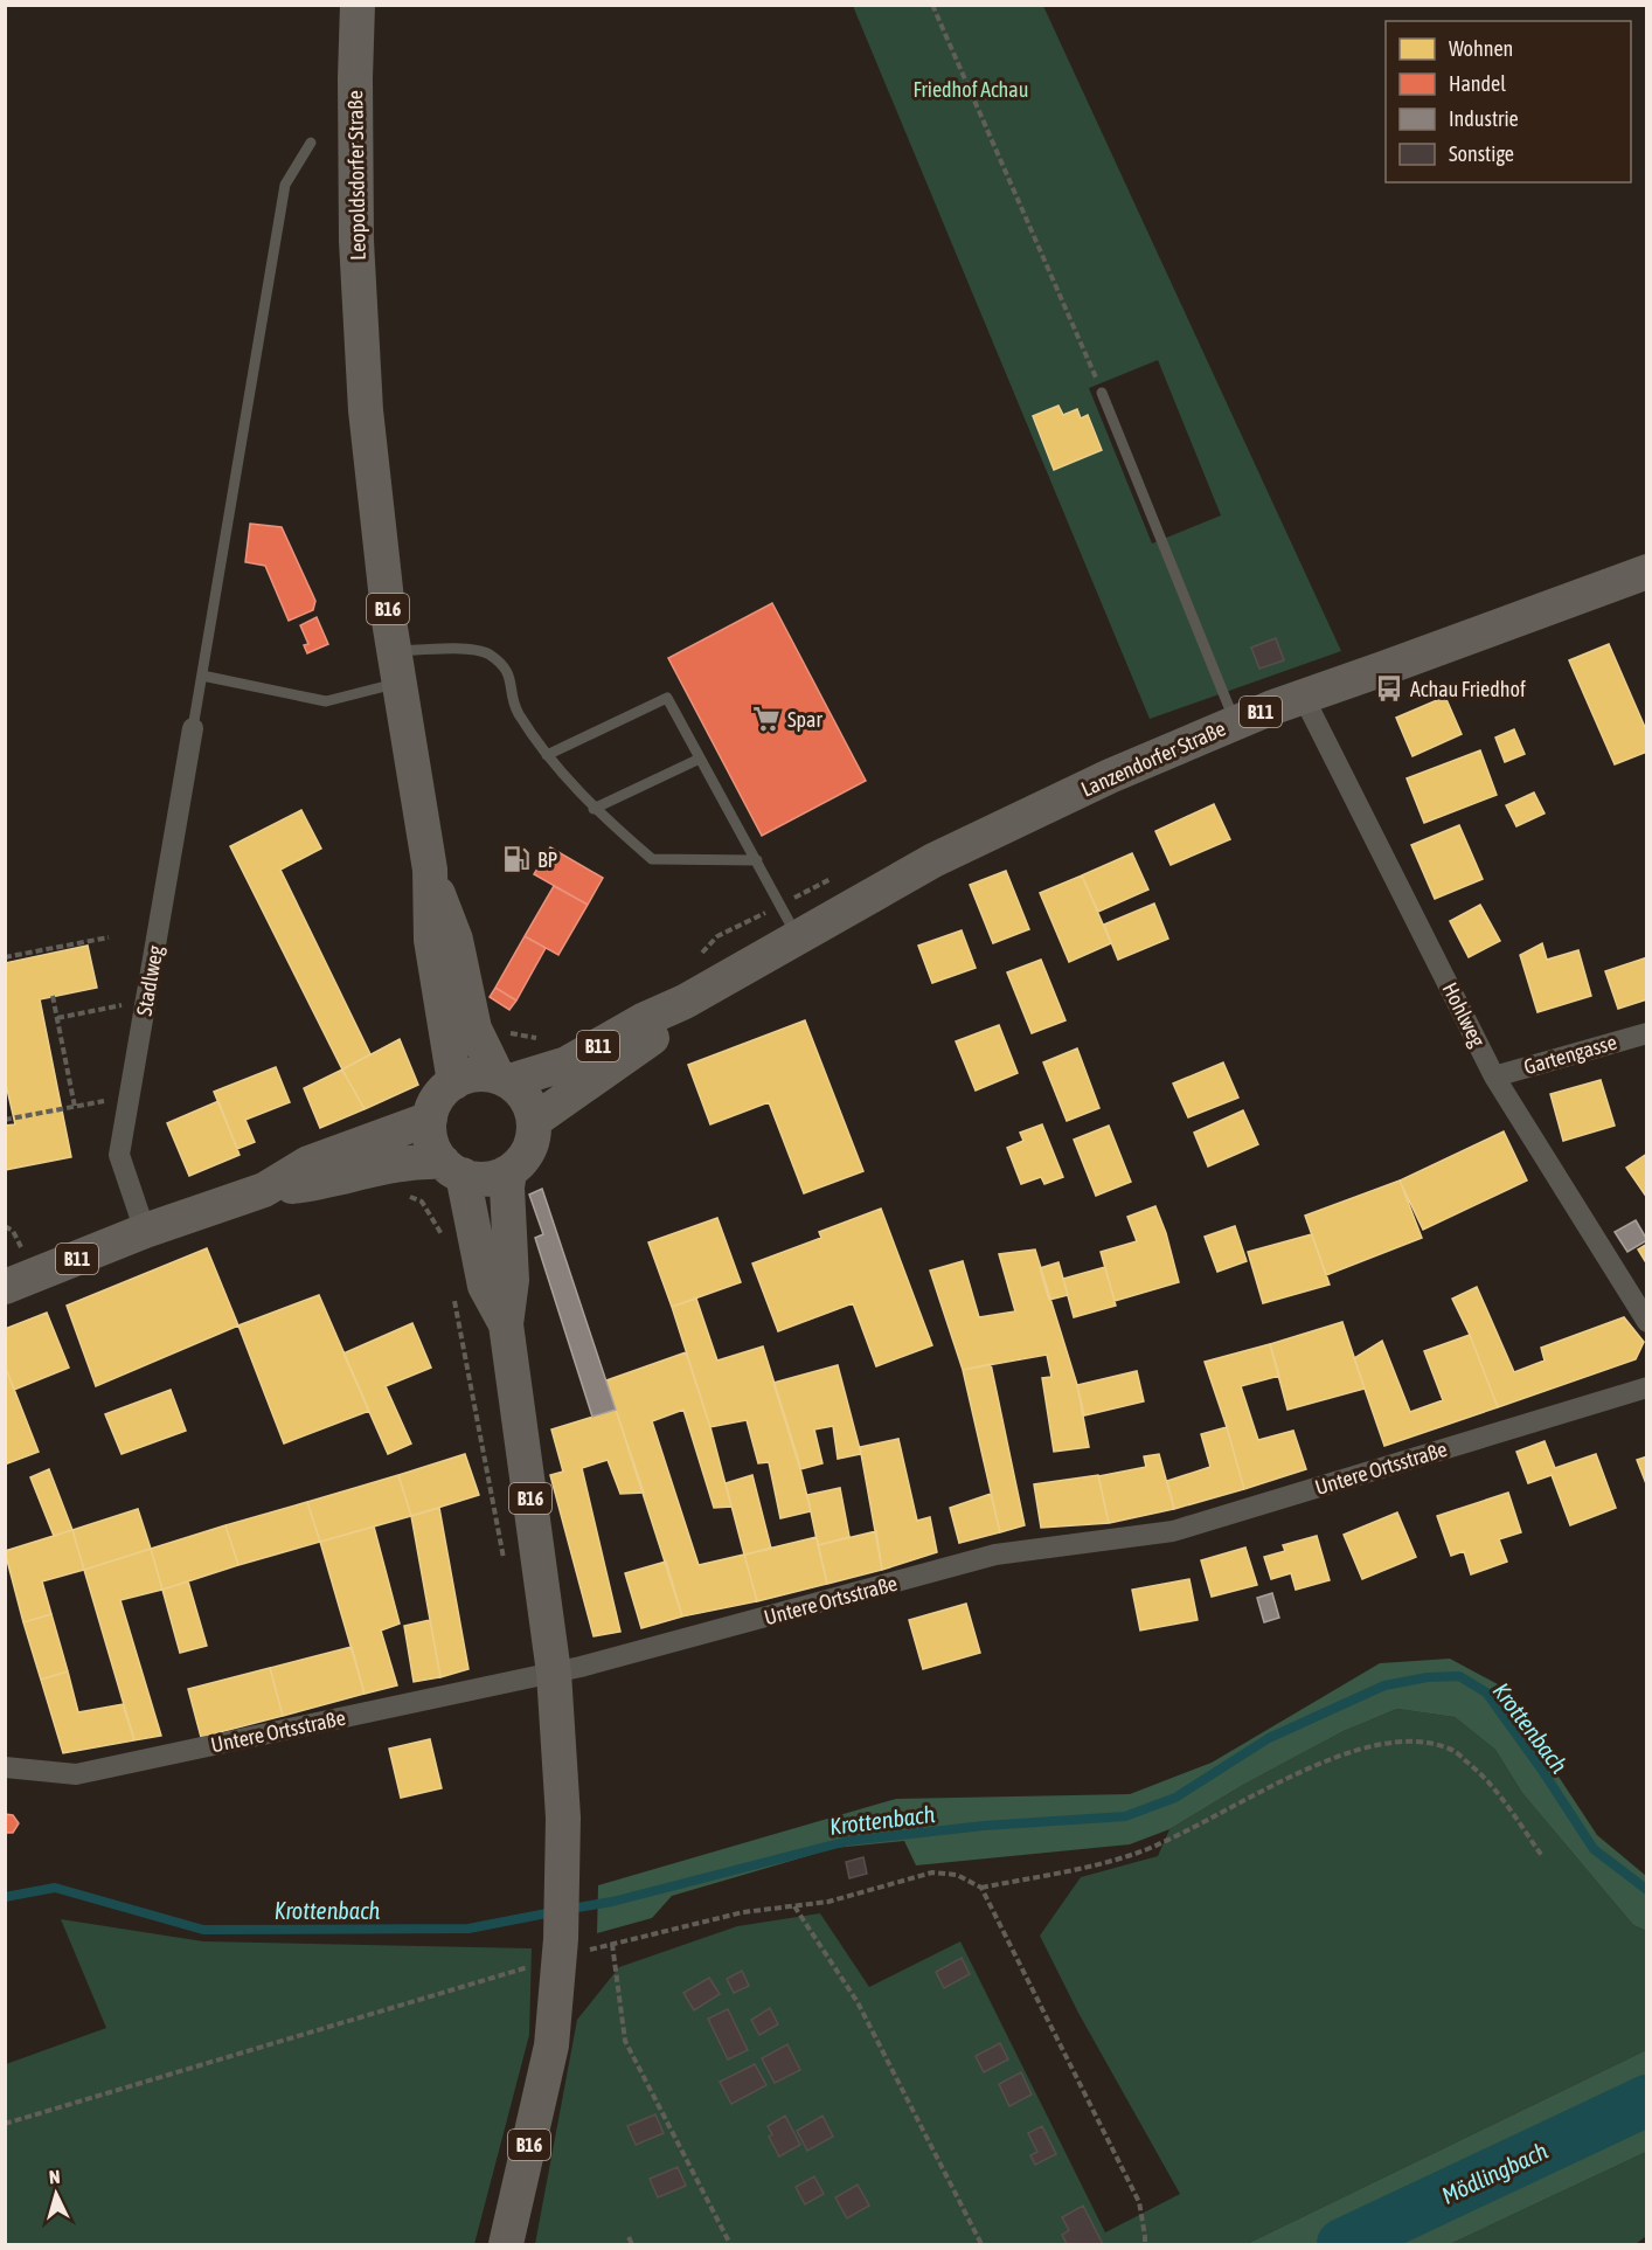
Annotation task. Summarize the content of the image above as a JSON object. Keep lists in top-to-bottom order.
{
  "streets": {
    "main road": [
      "Leopoldsdorfer Straße",
      "B16",
      "B11",
      "Lanzendorfer Straße"
    ],
    "street": [
      "Stadlweg",
      "Hohlweg",
      "Gartengasse",
      "Untere Ortsstraße"
    ]
  },
  "crossings": [
    ["Leopoldsdorfer Straße", "B16"],
    ["B16", "B11"],
    ["B16", "Untere Ortsstraße"],
    ["B11", "Lanzendorfer Straße"],
    ["B11", "Stadlweg"],
    ["Lanzendorfer Straße", "Hohlweg"],
    ["Hohlweg", "Gartengasse"]
  ],
  "water": ["Krottenbach", "Mödlingbach"],
  "parks": ["Friedhof Achau"],
  "places": {
    "bus stop": ["Achau Friedhof"],
    "supermarket": ["Spar"],
    "fuel station": ["BP"]
  },
  "legend": [
    "Wohnen",
    "Handel",
    "Industrie",
    "Sonstige"
  ],
  "north": "top"
}
